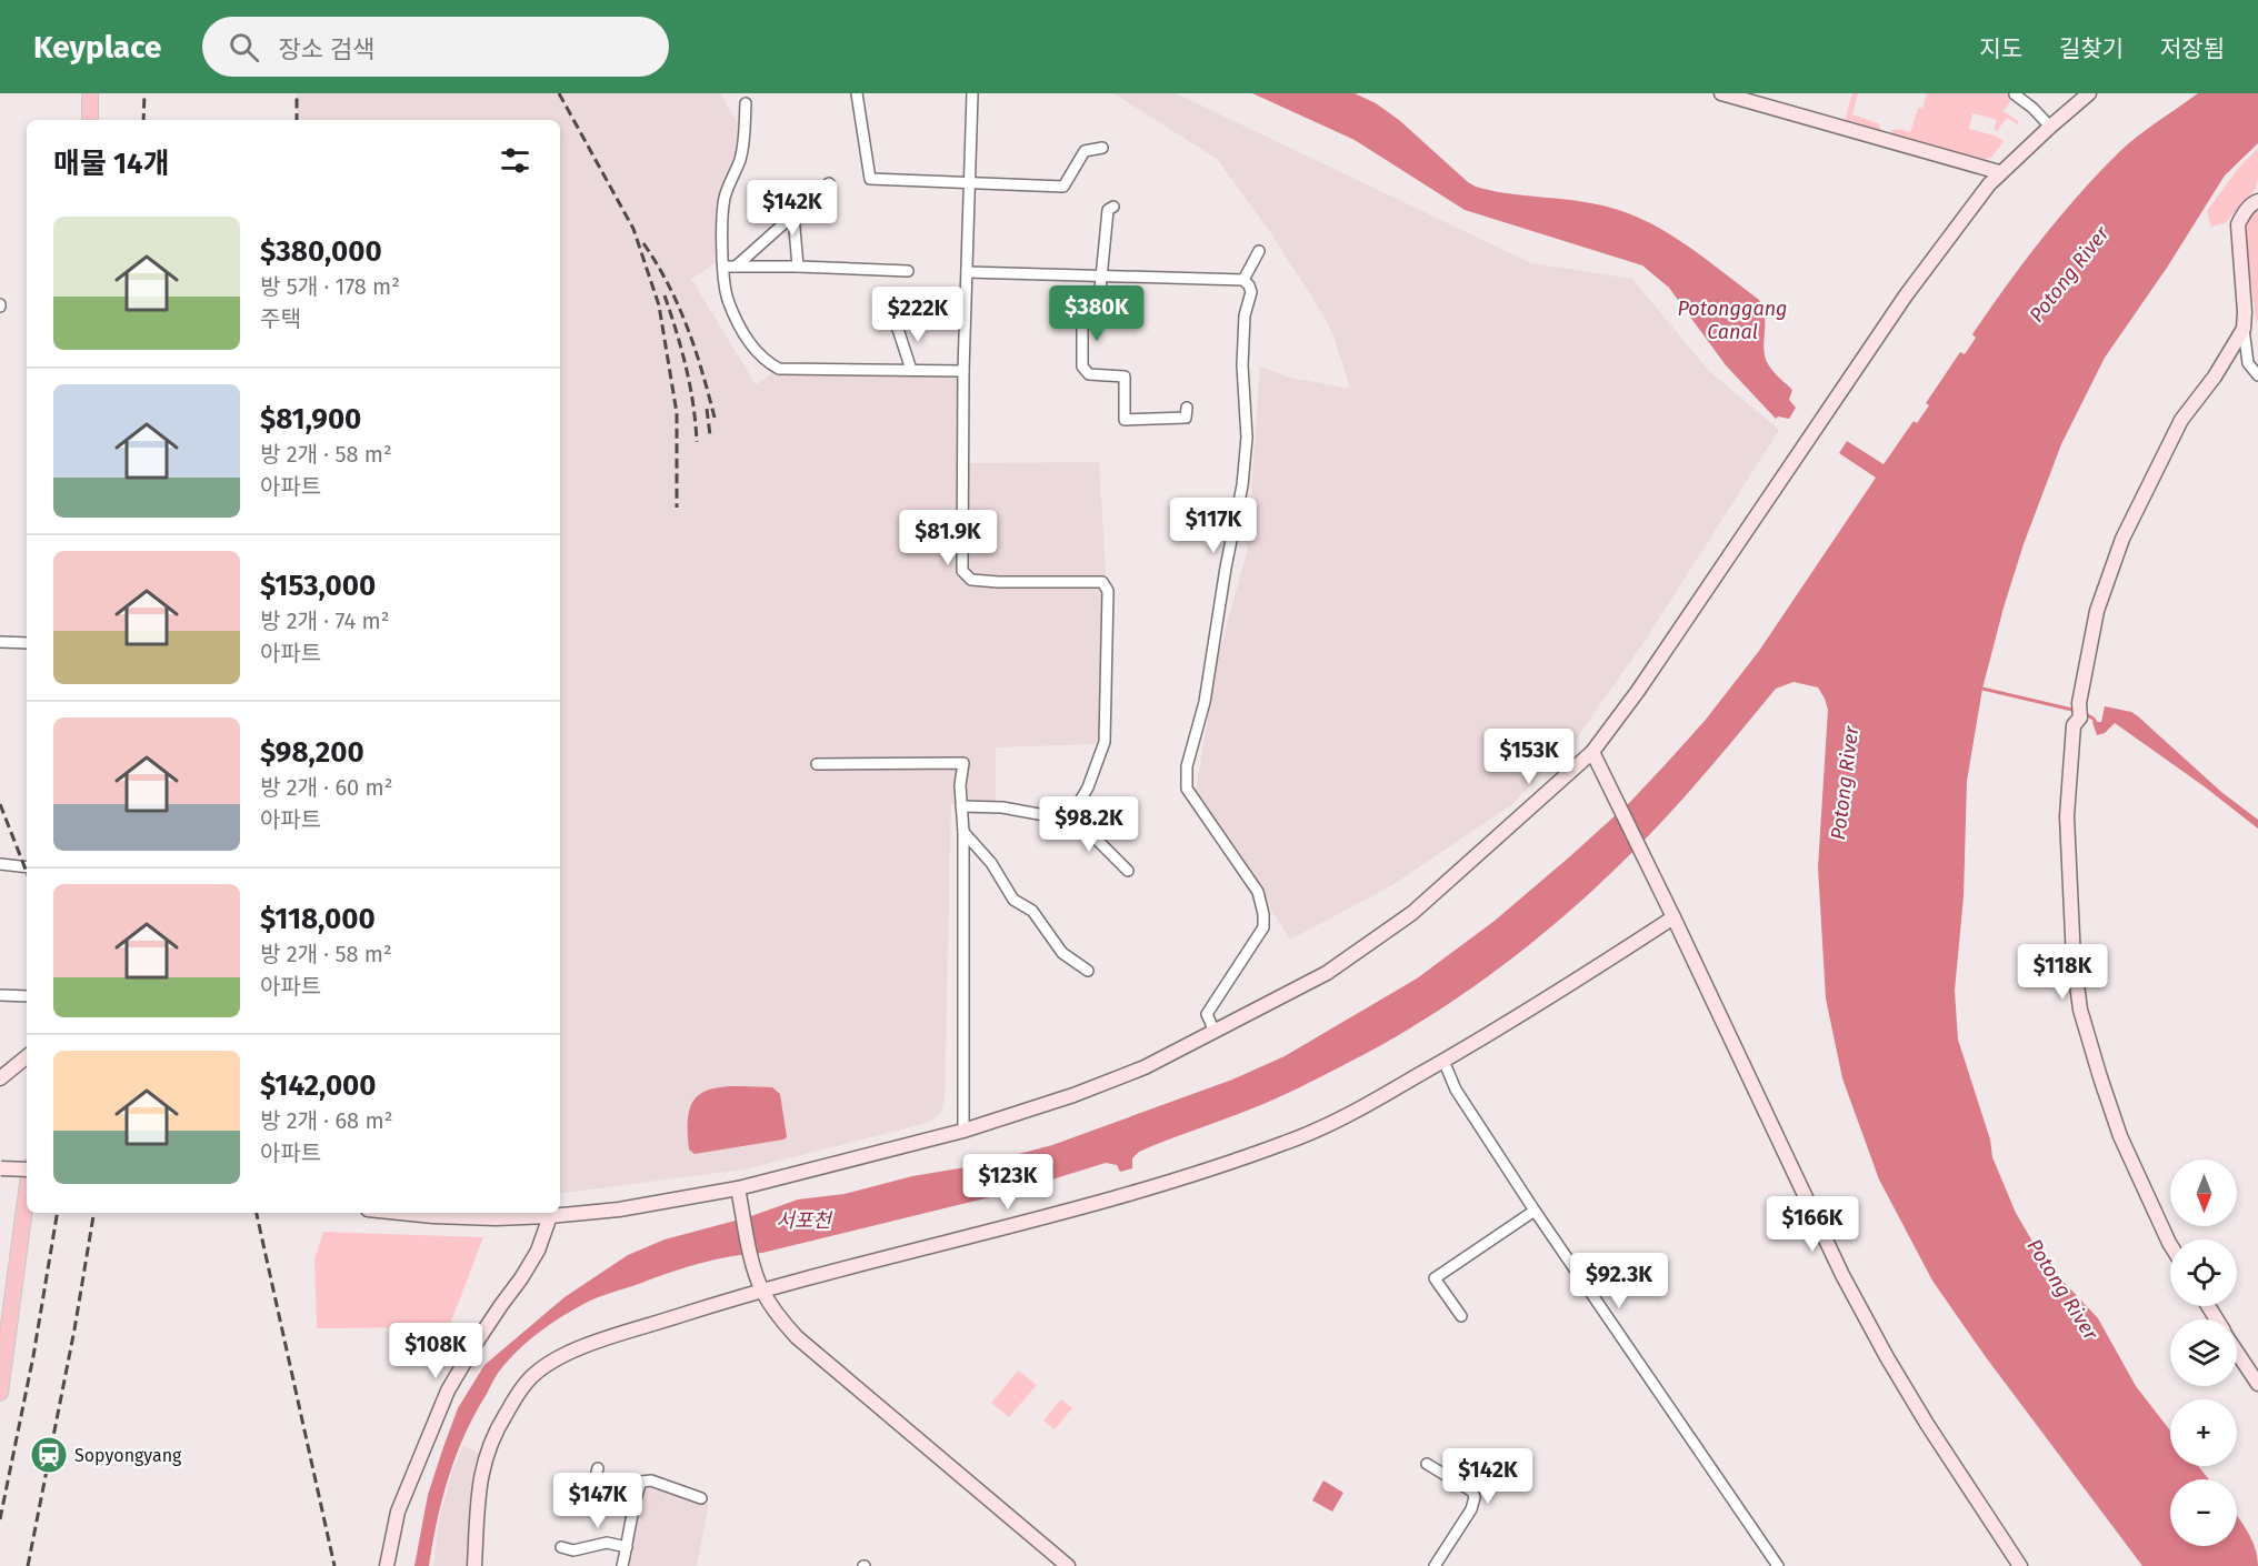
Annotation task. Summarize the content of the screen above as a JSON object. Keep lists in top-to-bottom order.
{
  "water": ["Potong River", "Potonggang Canal", "서포천"],
  "places": {
    "station": ["Sopyongyang"]
  },
  "north": "bottom",
  "page": {
    "header": "Keyplace",
    "search": "장소 검색",
    "nav": ["지도", "길찾기", "저장됨"],
    "heading": "매물 14개",
    "price": [
      "$142K",
      "$380K",
      "$222K",
      "$117K",
      "$81.9K",
      "$153K",
      "$98.2K",
      "$118K",
      "$123K",
      "$166K",
      "$92.3K",
      "$108K",
      "$142K",
      "$147K"
    ],
    "list": [
      {
        "name": "$380,000",
        "note": "방 5개 · 178 m² · 주택"
      },
      {
        "name": "$81,900",
        "note": "방 2개 · 58 m² · 아파트"
      },
      {
        "name": "$153,000",
        "note": "방 2개 · 74 m² · 아파트"
      },
      {
        "name": "$98,200",
        "note": "방 2개 · 60 m² · 아파트"
      },
      {
        "name": "$118,000",
        "note": "방 2개 · 58 m² · 아파트"
      },
      {
        "name": "$142,000",
        "note": "방 2개 · 68 m² · 아파트"
      }
    ],
    "map_buttons": ["+", "−"]
  }
}
